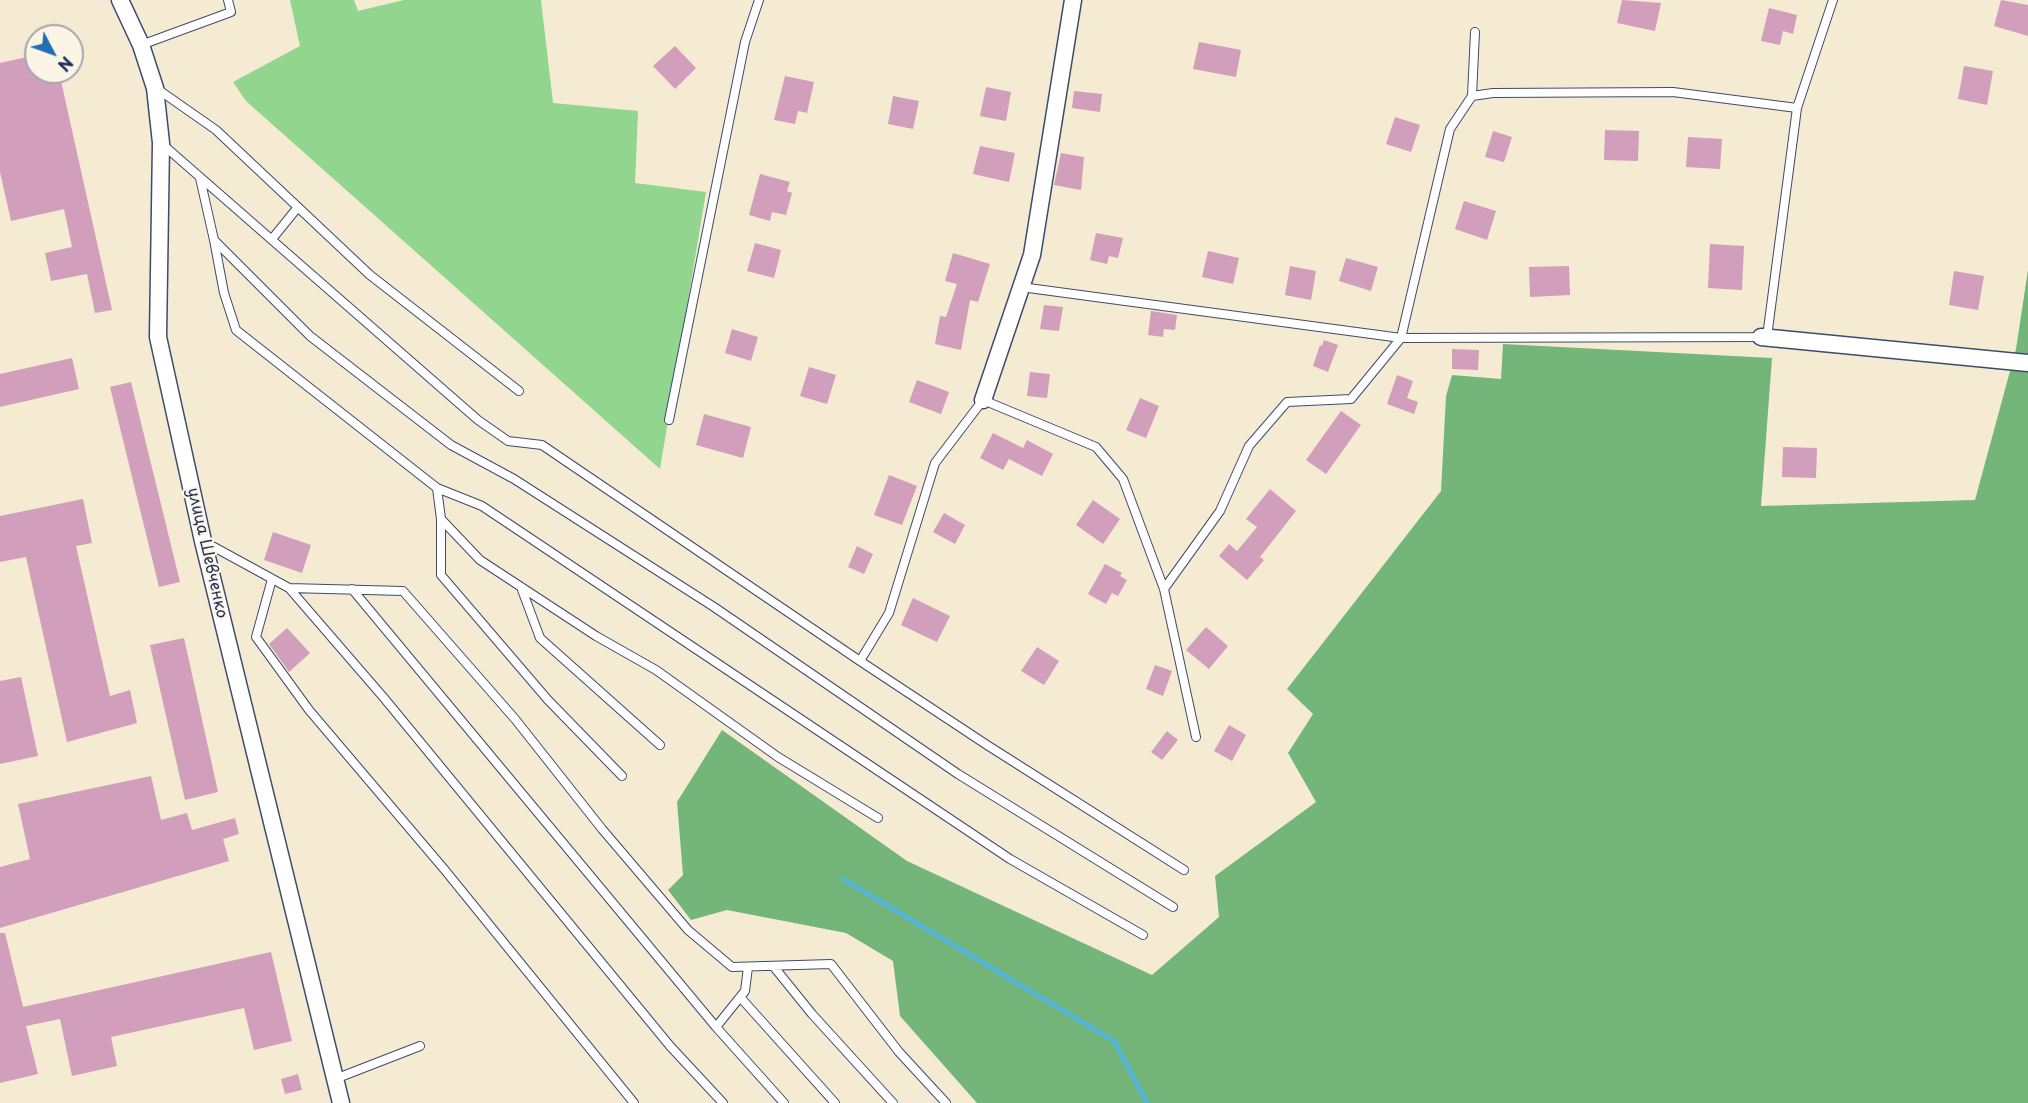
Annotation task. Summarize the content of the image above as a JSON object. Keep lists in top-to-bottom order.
{
  "streets": {
    "street": ["улица Шевченко"]
  },
  "north": "bottom right"
}
